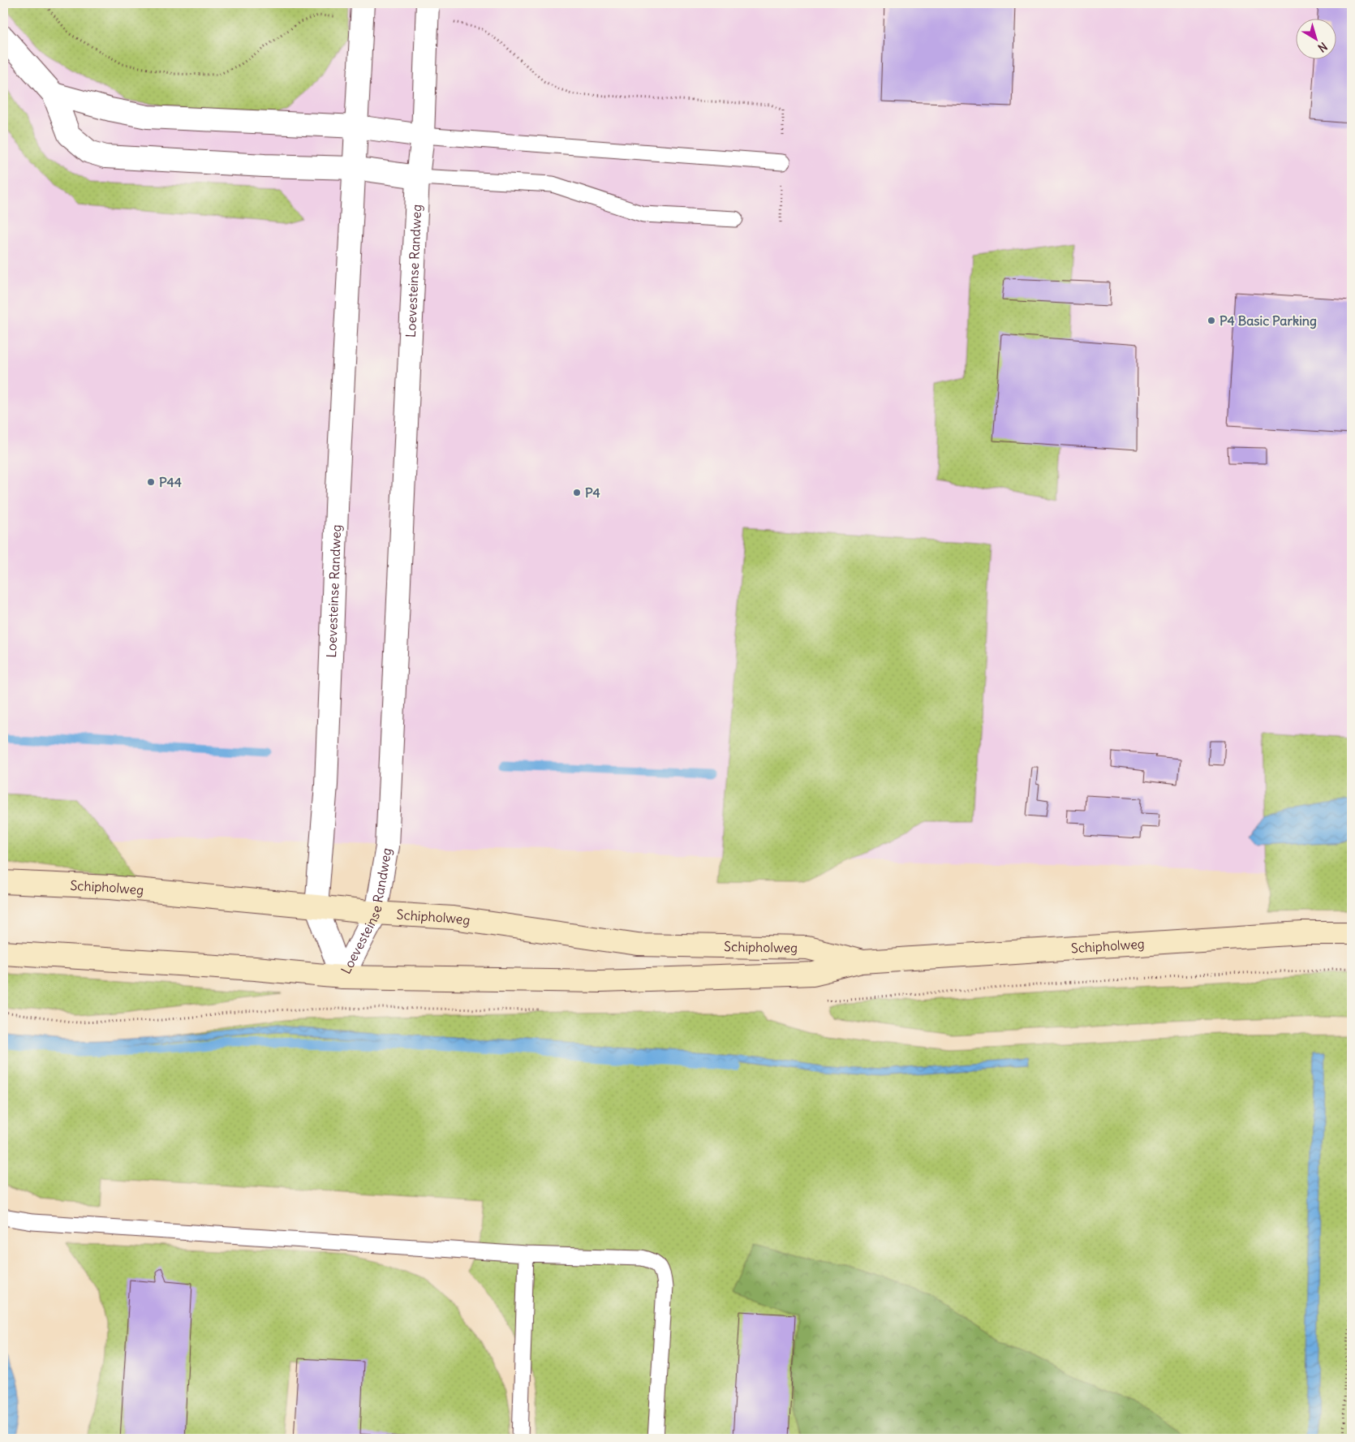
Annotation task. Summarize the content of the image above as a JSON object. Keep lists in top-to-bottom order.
{
  "streets": {
    "main road": ["Schipholweg"],
    "street": ["Loevesteinse Randweg"]
  },
  "crossings": [
    ["Loevesteinse Randweg", "Schipholweg"]
  ],
  "places": ["P4 Basic Parking", "P44", "P4"],
  "north": "bottom right"
}
